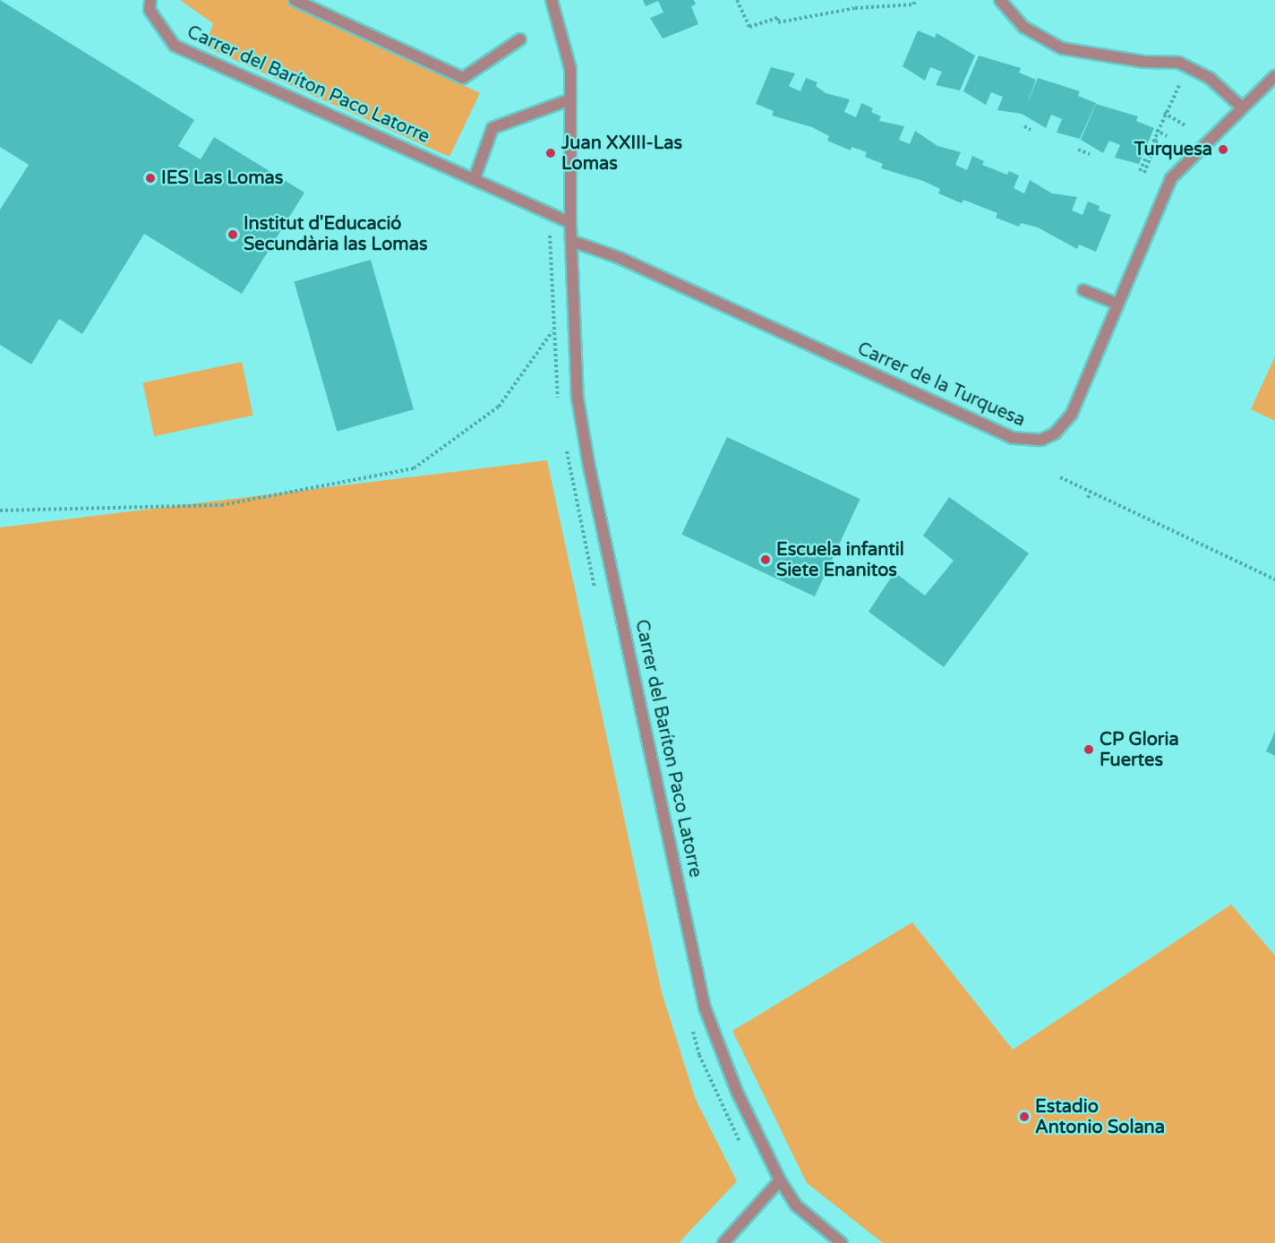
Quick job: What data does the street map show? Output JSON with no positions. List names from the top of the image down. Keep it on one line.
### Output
{"streets":{"street":["Carrer del Baríton Paco Latorre","Carrer de la Turquesa"]},"crossings":[["Carrer del Baríton Paco Latorre","Carrer de la Turquesa"]],"places":["Turquesa","Juan XXIII-Las Lomas","IES Las Lomas","Institut d'Educació Secundària las Lomas","Escuela infantil Siete Enanitos","CP Gloria Fuertes","Estadio Antonio Solana"]}
